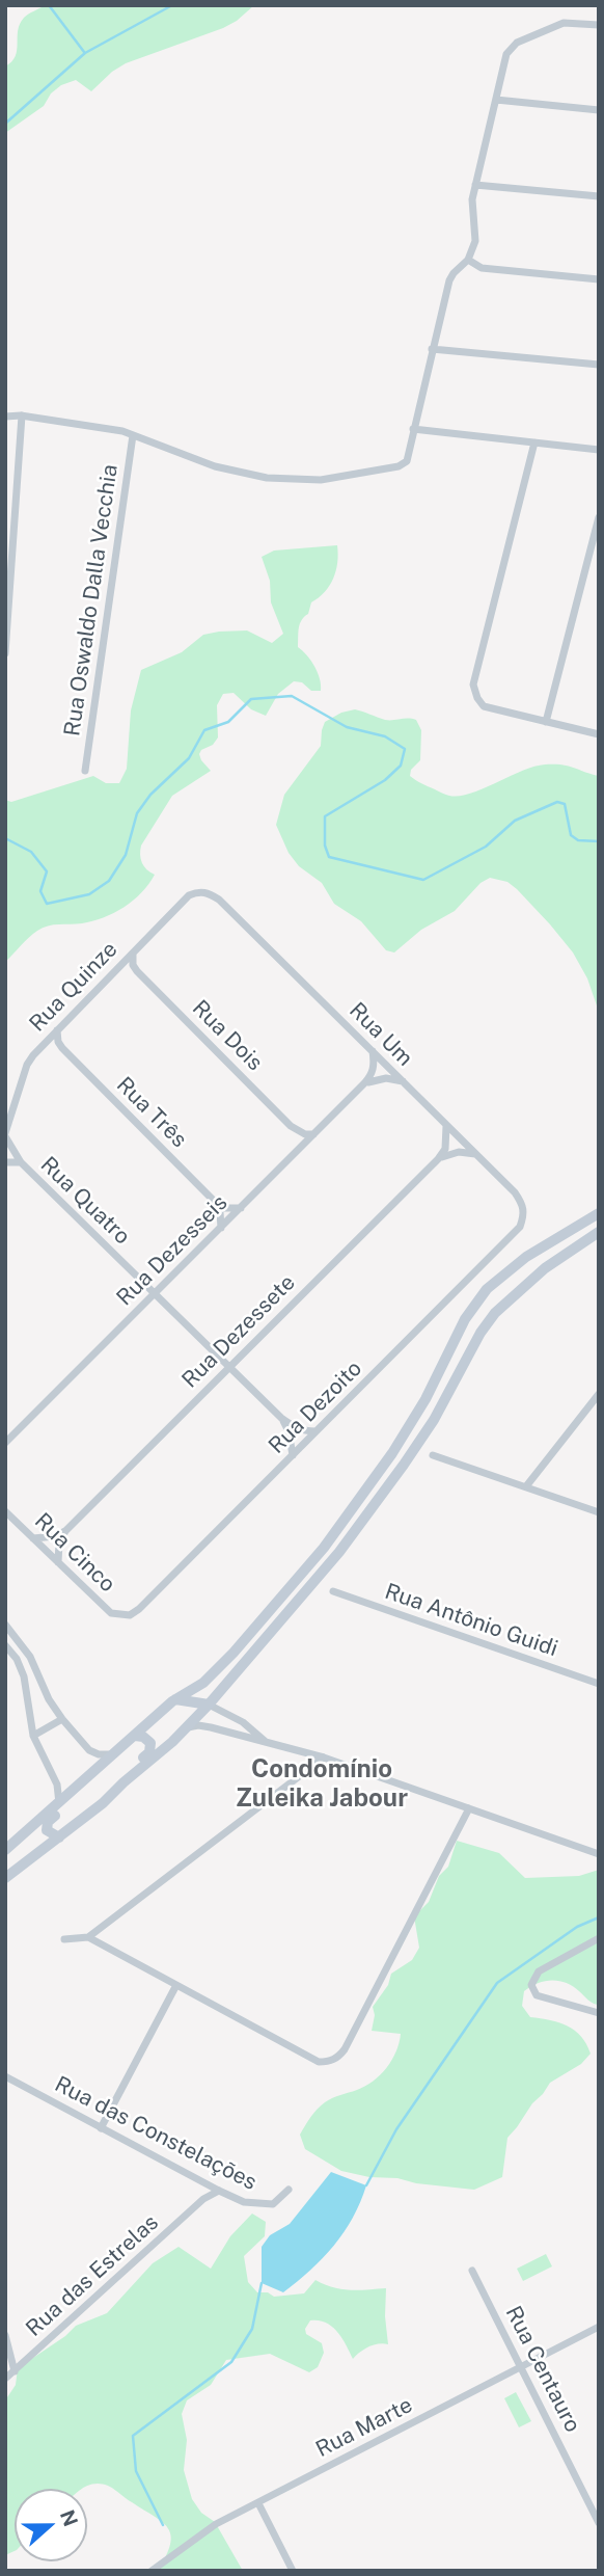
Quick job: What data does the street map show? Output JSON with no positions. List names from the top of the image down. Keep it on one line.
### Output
{"streets":{"street":["Rua Oswaldo Dalla Vecchia","Rua Quinze","Rua Um","Rua Dois","Rua Três","Rua Quatro","Rua Dezesseis","Rua Dezessete","Rua Dezoito","Rua Cinco","Rua Antônio Guidi","Rua das Constelações","Rua das Estrelas","Rua Centauro","Rua Marte"]},"crossings":[["Rua Quinze","Rua Um"],["Rua Quinze","Rua Três"],["Rua Quinze","Rua Quatro"],["Rua Um","Rua Dezesseis"],["Rua Um","Rua Dezoito"],["Rua Dois","Rua Dezesseis"],["Rua Quatro","Rua Dezesseis"],["Rua Quatro","Rua Dezessete"],["Rua Quatro","Rua Dezoito"],["Rua Dezoito","Rua Cinco"],["Rua das Constelações","Rua das Estrelas"],["Rua Centauro","Rua Marte"]],"districts":["Condomínio Zuleika Jabour"],"north":"right"}
